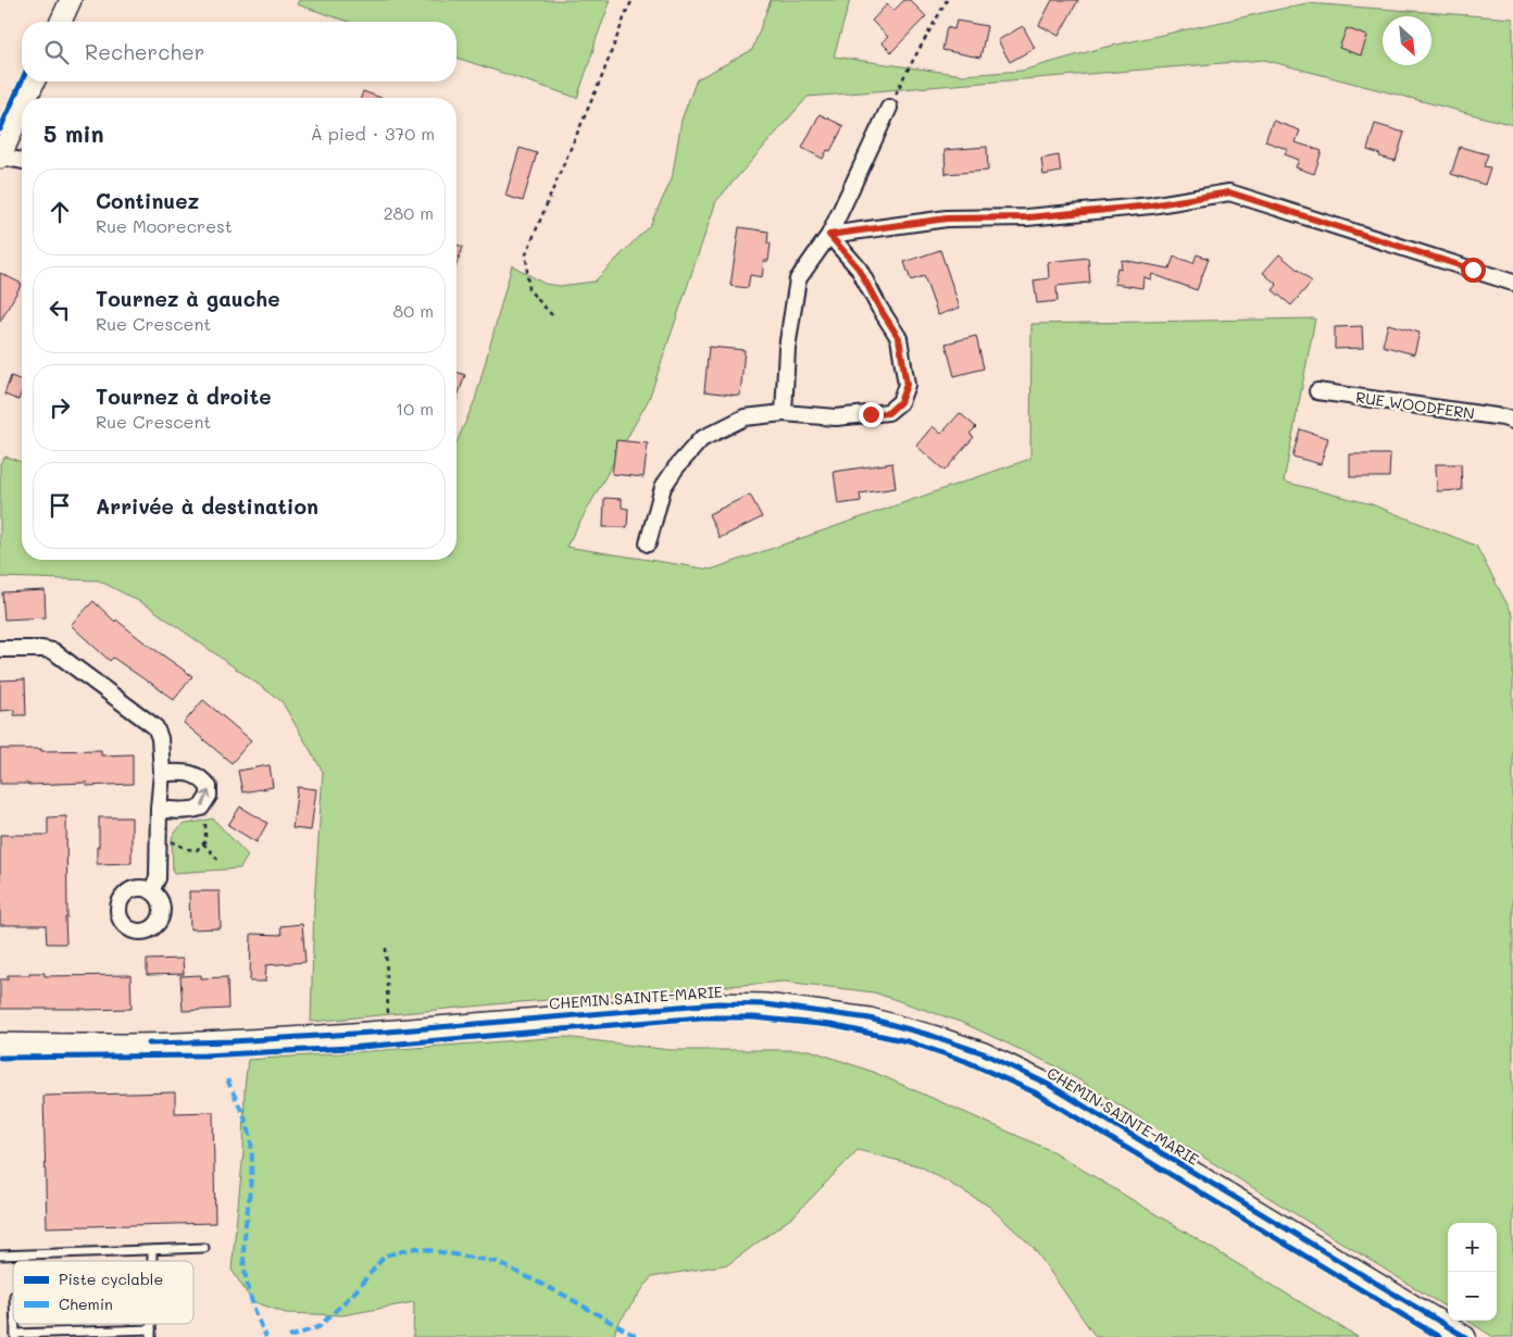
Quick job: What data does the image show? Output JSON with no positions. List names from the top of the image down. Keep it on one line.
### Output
{"streets":{"street":["RUE WOODFERN","CHEMIN SAINTE-MARIE"]},"legend":["Piste cyclable","Chemin"],"north":"bottom right","page":{"search":"Rechercher","heading":["5 min","À pied · 370 m"],"list":[["Continuez","Rue Moorecrest","280 m"],["Tournez à gauche","Rue Crescent","80 m"],["Tournez à droite","Rue Crescent","10 m"],"Arrivée à destination"],"map_buttons":["+","−"]}}
